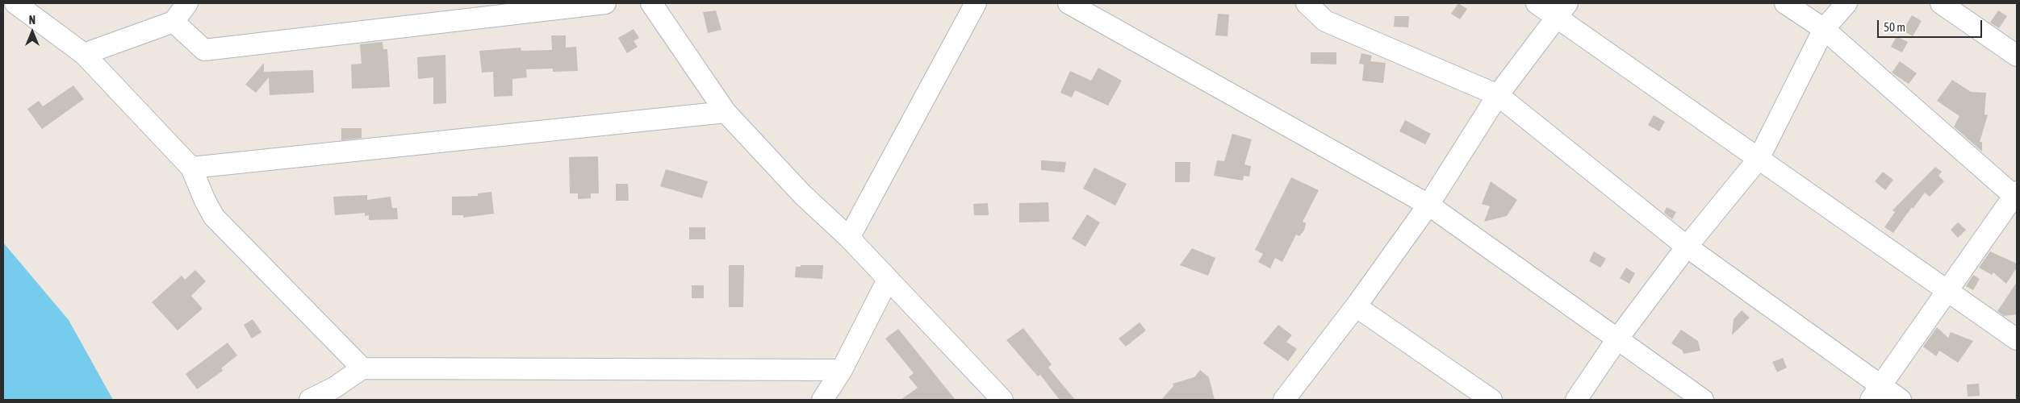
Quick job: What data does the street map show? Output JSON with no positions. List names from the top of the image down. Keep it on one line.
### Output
{"scale_bar":"50 m","north":"top"}
